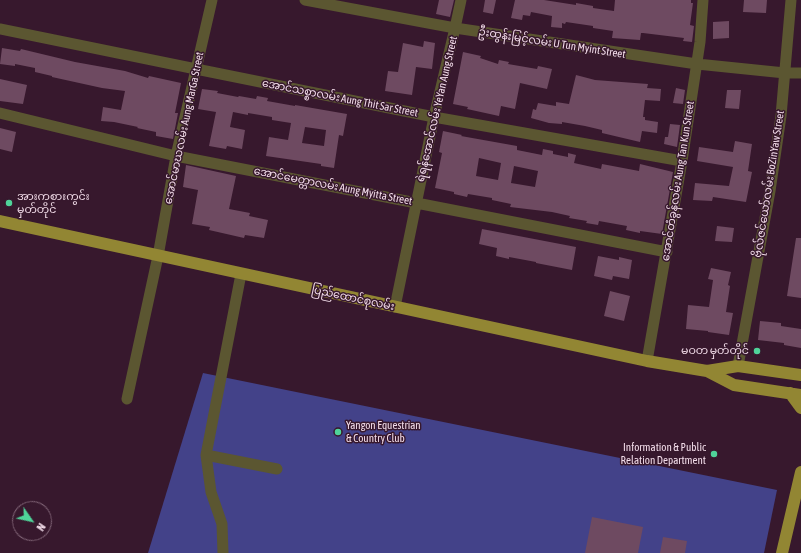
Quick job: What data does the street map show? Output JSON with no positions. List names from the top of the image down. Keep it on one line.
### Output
{"streets":{"main road":["ပြည်ထောင်စုလမ်း"],"street":["ဦးထွန်းမြင့်လမ်း U Tun Myint Street","အောင်သစ္စာလမ်း Aung Thit Sar Street","ရဲရန်အောင်လမ်း YeYan Aung Street","အောင်မာဃလမ်း Aung MarGa Street","အောင်တံခွန်လမ်း Aung Tan Kun Street","ဗိုလ်ဇင်ယော်လမ်း BoZinYaw Street","အောင်မေတ္တာလမ်း Aung Myitta Street"]},"crossings":[["ဦးထွန်းမြင့်လမ်း U Tun Myint Street","ရဲရန်အောင်လမ်း YeYan Aung Street"],["ဦးထွန်းမြင့်လမ်း U Tun Myint Street","အောင်တံခွန်လမ်း Aung Tan Kun Street"],["ဦးထွန်းမြင့်လမ်း U Tun Myint Street","ဗိုလ်ဇင်ယော်လမ်း BoZinYaw Street"],["အောင်သစ္စာလမ်း Aung Thit Sar Street","ရဲရန်အောင်လမ်း YeYan Aung Street"],["အောင်သစ္စာလမ်း Aung Thit Sar Street","အောင်မာဃလမ်း Aung MarGa Street"],["အောင်သစ္စာလမ်း Aung Thit Sar Street","အောင်တံခွန်လမ်း Aung Tan Kun Street"],["ရဲရန်အောင်လမ်း YeYan Aung Street","အောင်မေတ္တာလမ်း Aung Myitta Street"],["ရဲရန်အောင်လမ်း YeYan Aung Street","ပြည်ထောင်စုလမ်း"],["အောင်မာဃလမ်း Aung MarGa Street","အောင်မေတ္တာလမ်း Aung Myitta Street"],["အောင်မာဃလမ်း Aung MarGa Street","ပြည်ထောင်စုလမ်း"],["အောင်တံခွန်လမ်း Aung Tan Kun Street","အောင်မေတ္တာလမ်း Aung Myitta Street"],["အောင်တံခွန်လမ်း Aung Tan Kun Street","ပြည်ထောင်စုလမ်း"],["ဗိုလ်ဇင်ယော်လမ်း BoZinYaw Street","ပြည်ထောင်စုလမ်း"]],"places":["အားကစားကွင်း မှတ်တိုင်","မဝတ မှတ်တိုင်","Yangon Equestrian & Country Club","Information & Public Relation Department"],"north":"bottom right"}
